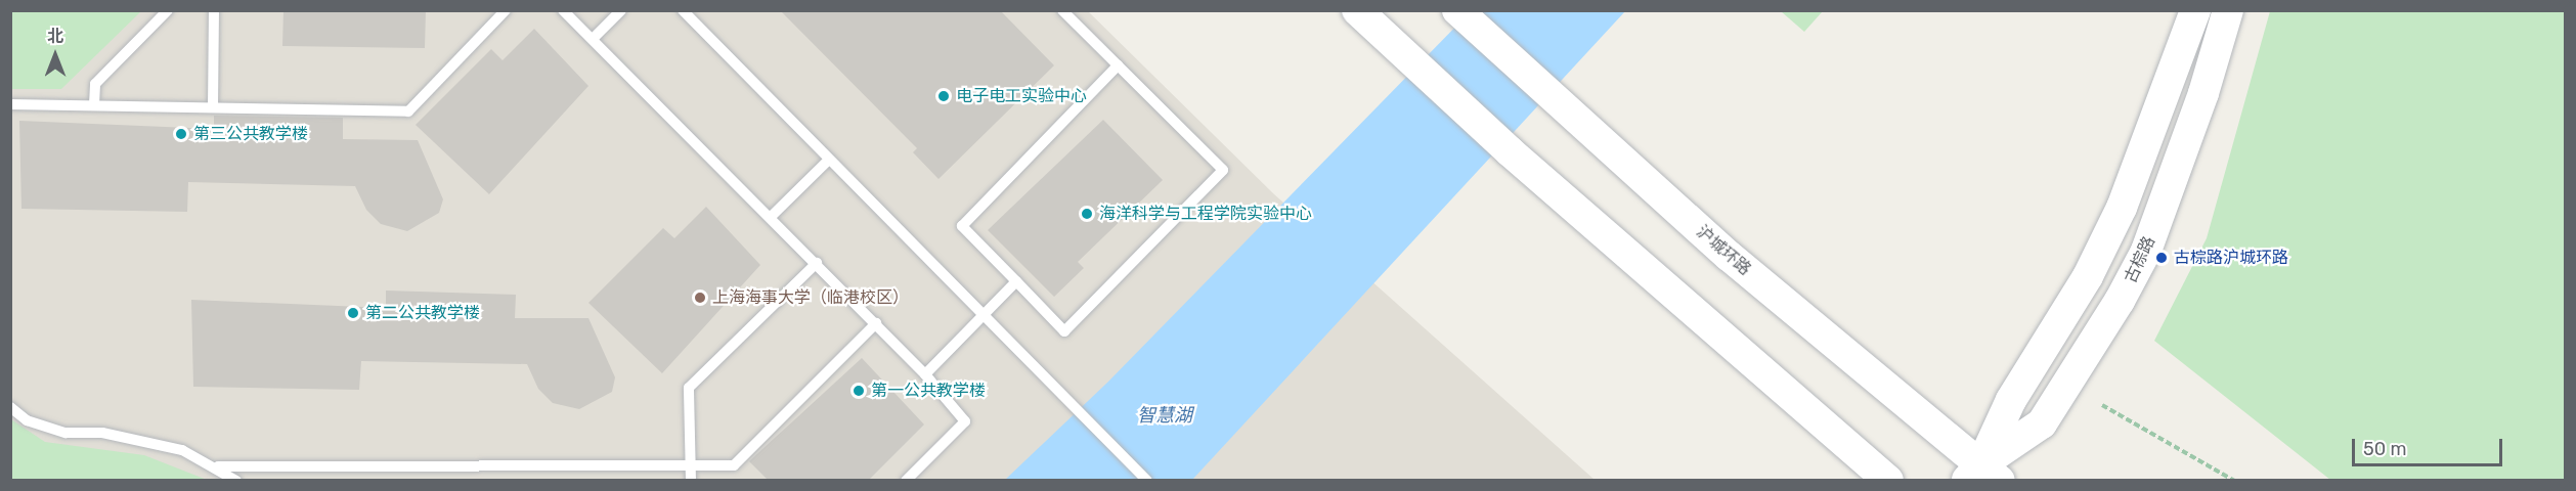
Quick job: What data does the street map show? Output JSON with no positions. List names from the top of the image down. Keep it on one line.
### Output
{"streets":{"main road":["沪城环路","古棕路"]},"crossings":[["沪城环路","古棕路"]],"water":["智慧湖"],"places":["电子电工实验中心","第三公共教学楼","海洋科学与工程学院实验中心","古棕路沪城环路","上海海事大学（临港校区）","第二公共教学楼","第一公共教学楼"],"scale_bar":"50 m","north":"top"}
